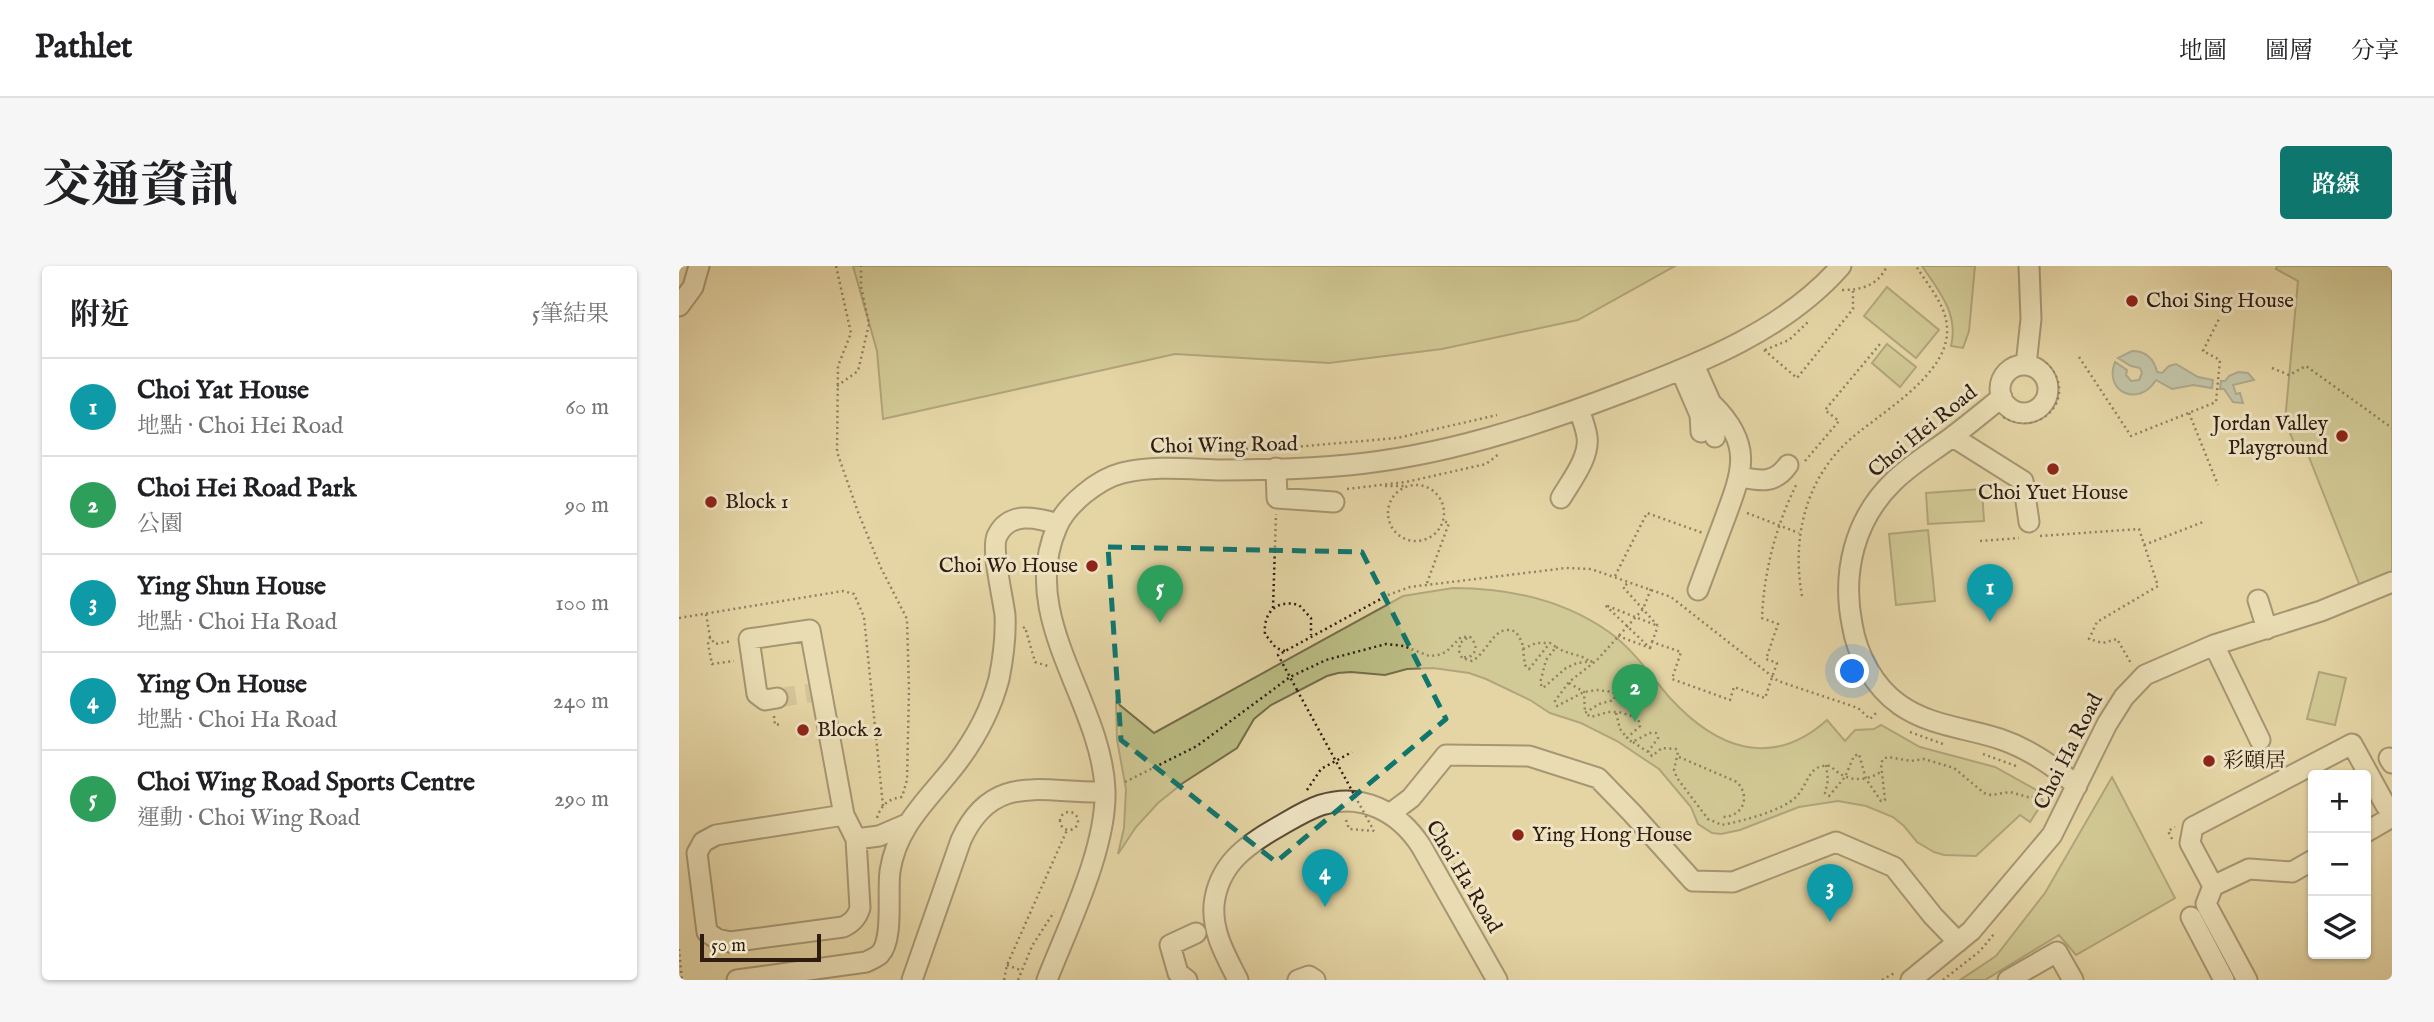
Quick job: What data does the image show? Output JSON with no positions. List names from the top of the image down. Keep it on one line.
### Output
{"streets":{"street":["Choi Hei Road","Choi Wing Road","Choi Ha Road"]},"crossings":[["Choi Hei Road","Choi Ha Road"]],"places":["Choi Sing House","Jordan Valley Playground","Choi Yuet House","Block 1","Choi Wo House","Block 2","彩頤居","Ying Hong House"],"scale_bar":"50 m","page":{"header":"Pathlet","nav":["地圖","圖層","分享"],"title":"交通資訊","buttons":"路線","heading":["附近","5筆結果"],"list":[{"mark":"1","name":"Choi Yat House","note":"地點 · Choi Hei Road","value":"60 m"},{"mark":"2","name":"Choi Hei Road Park","note":"公園","value":"90 m"},{"mark":"3","name":"Ying Shun House","note":"地點 · Choi Ha Road","value":"100 m"},{"mark":"4","name":"Ying On House","note":"地點 · Choi Ha Road","value":"240 m"},{"mark":"5","name":"Choi Wing Road Sports Centre","note":"運動 · Choi Wing Road","value":"290 m"}],"pins":["1","5","2","4","3"],"map_buttons":["+","−"],"scale":"50 m"}}
